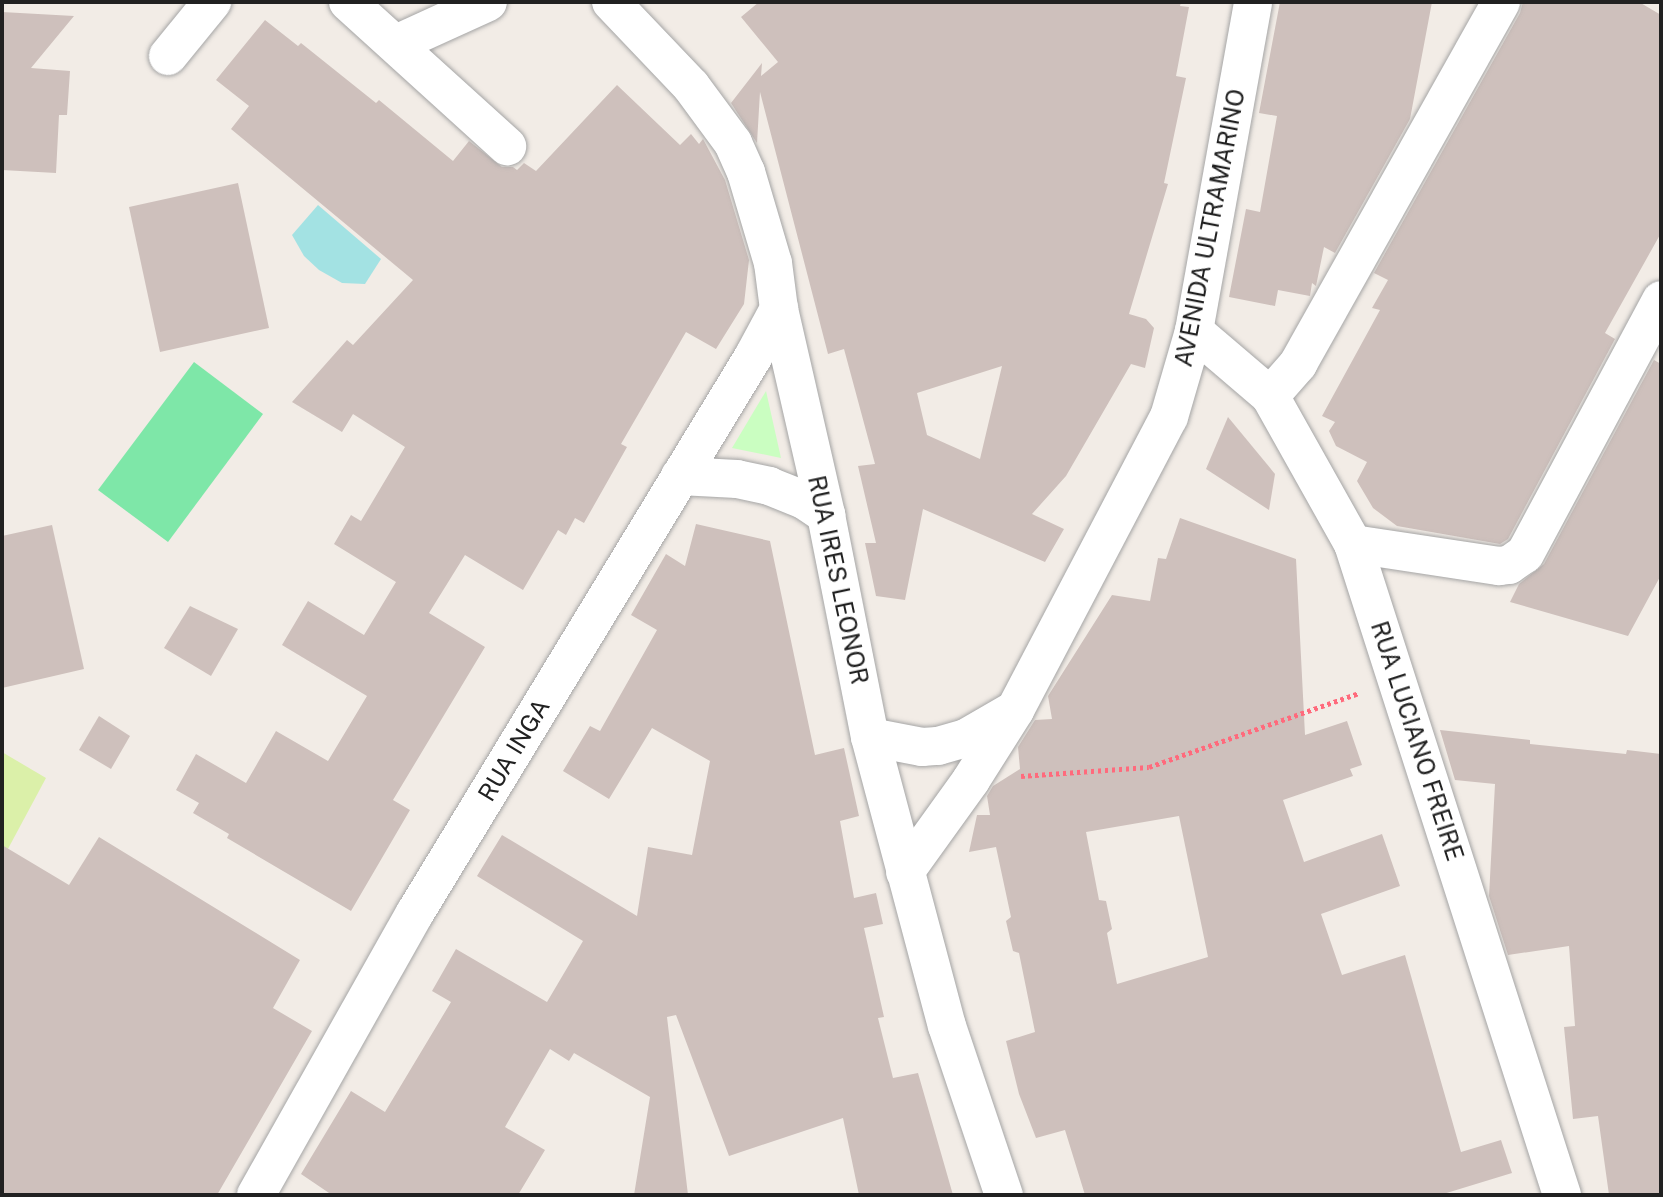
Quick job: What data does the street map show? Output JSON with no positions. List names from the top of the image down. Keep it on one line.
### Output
{"streets":{"street":["AVENIDA ULTRAMARINO","RUA IRES LEONOR","RUA LUCIANO FREIRE","RUA INGA"]},"crossings":[["AVENIDA ULTRAMARINO","RUA IRES LEONOR"],["AVENIDA ULTRAMARINO","RUA LUCIANO FREIRE"],["RUA IRES LEONOR","RUA INGA"]]}
